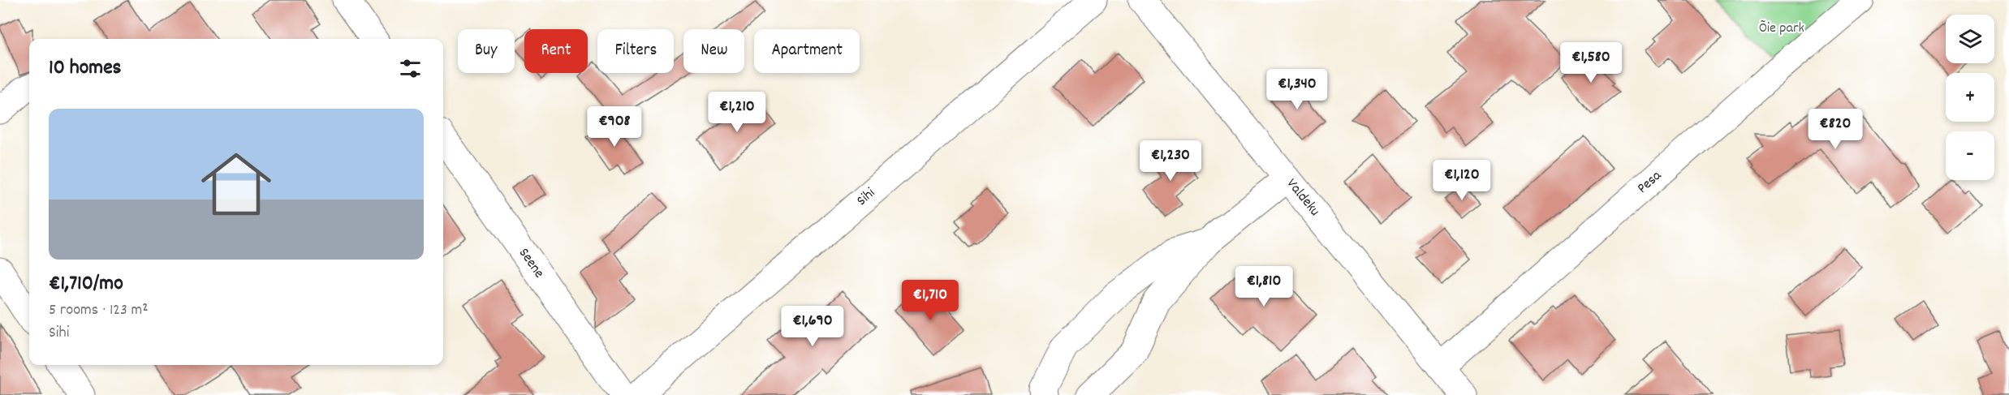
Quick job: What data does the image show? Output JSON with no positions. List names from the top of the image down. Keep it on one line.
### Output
{"streets":{"street":["Pesa","Sihi","Valdeku","Seene"]},"crossings":[["Pesa","Valdeku"]],"parks":["Õie park"],"page":{"map_buttons":["+","−"],"chip":["Buy","Rent","Filters","New","Apartment"],"heading":"10 homes","price":["€1,580","€1,340","€1,210","€908","€820","€1,230","€1,120","€1,810","€1,710","€1,690"],"list":[{"name":"€1,710/mo","note":"5 rooms · 123 m² · Sihi"}]}}
